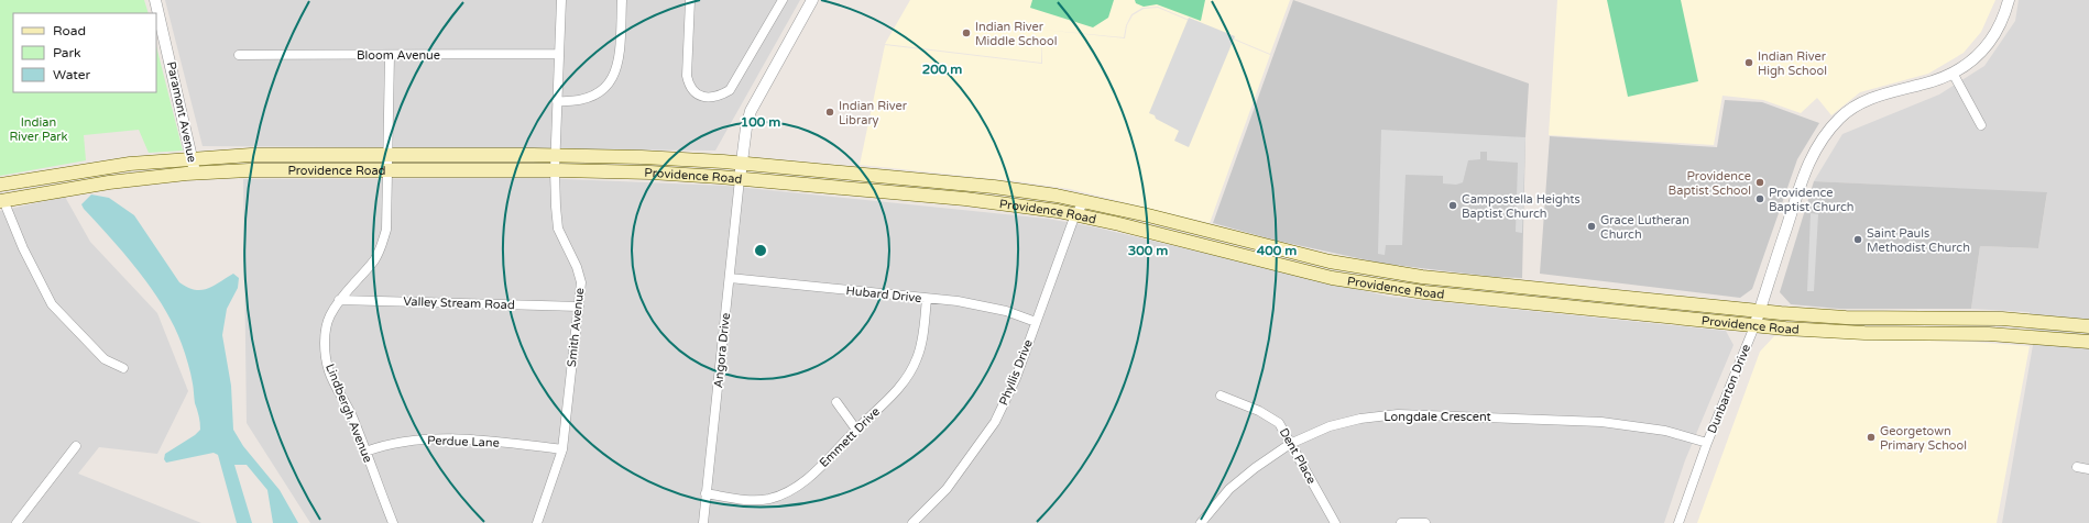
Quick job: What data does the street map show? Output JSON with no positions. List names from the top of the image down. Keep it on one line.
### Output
{"streets":{"main road":["Providence Road"],"street":["Bloom Avenue","Paramont Avenue","Hubard Drive","Valley Stream Road","Smith Avenue","Angora Drive","Phyllis Drive","Dunbarton Drive","Lindbergh Avenue","Longdale Crescent","Emmett Drive","Perdue Lane","Dent Place"]},"crossings":[["Bloom Avenue","Smith Avenue"],["Bloom Avenue","Lindbergh Avenue"],["Paramont Avenue","Providence Road"],["Providence Road","Smith Avenue"],["Providence Road","Angora Drive"],["Providence Road","Phyllis Drive"],["Providence Road","Dunbarton Drive"],["Providence Road","Lindbergh Avenue"],["Hubard Drive","Angora Drive"],["Hubard Drive","Phyllis Drive"],["Hubard Drive","Emmett Drive"],["Valley Stream Road","Smith Avenue"],["Valley Stream Road","Lindbergh Avenue"],["Smith Avenue","Perdue Lane"],["Angora Drive","Emmett Drive"],["Dunbarton Drive","Longdale Crescent"],["Lindbergh Avenue","Perdue Lane"],["Longdale Crescent","Dent Place"]],"parks":["Indian River Park"],"places":["Indian River Middle School","Indian River High School","Indian River Library","Providence Baptist School","Providence Baptist Church","Campostella Heights Baptist Church","Grace Lutheran Church","Saint Pauls Methodist Church","Georgetown Primary School"],"legend":["Road","Park","Water"],"rings":["200 m","100 m","300 m","400 m"]}
